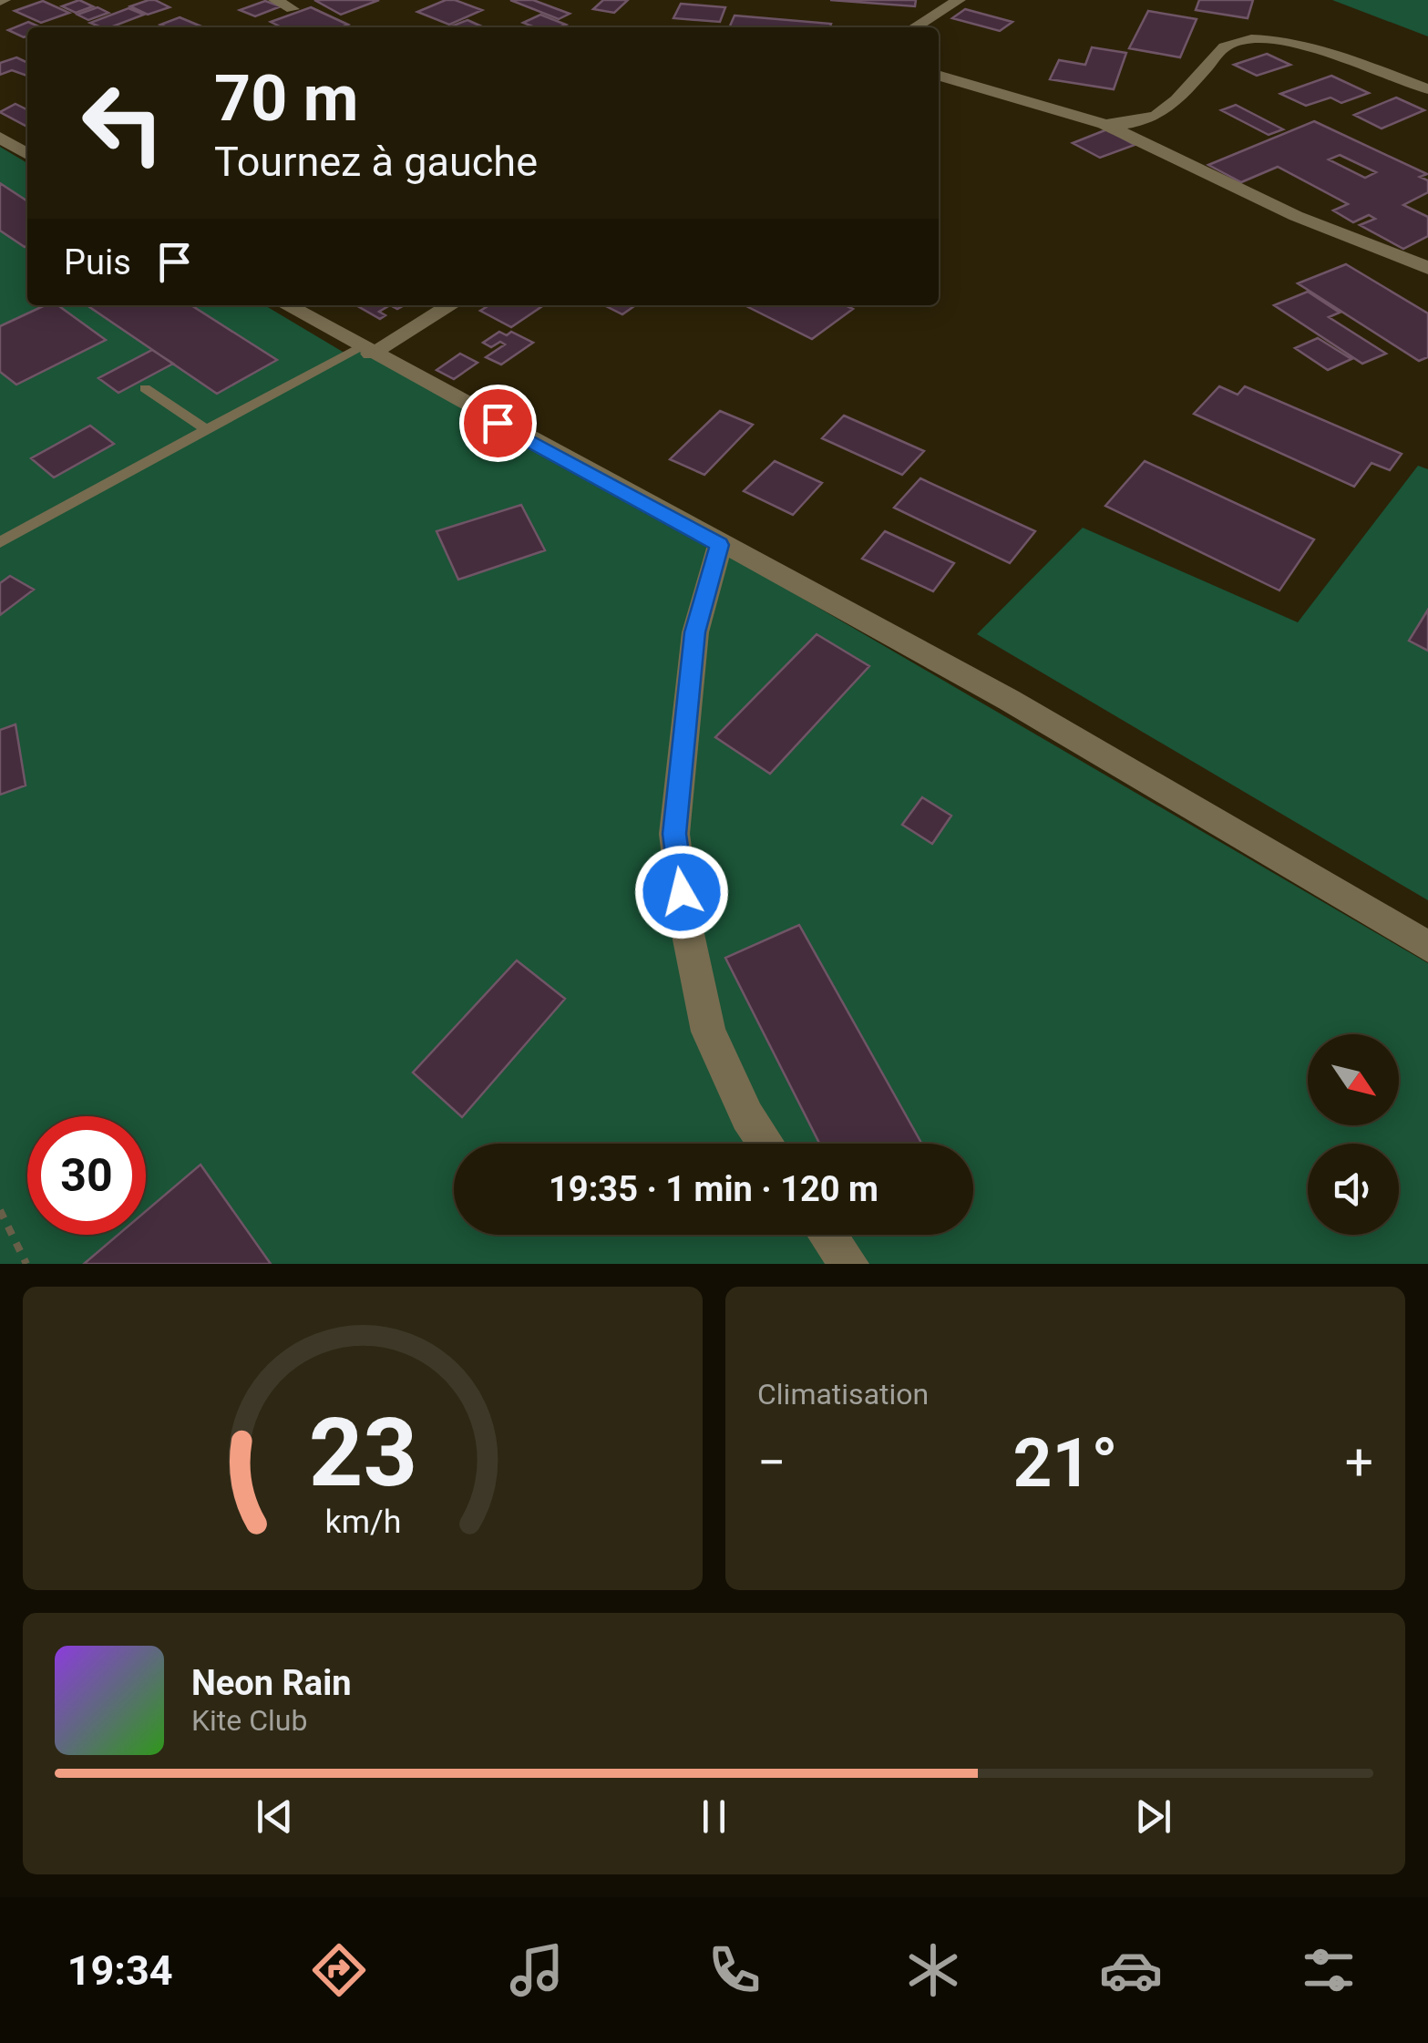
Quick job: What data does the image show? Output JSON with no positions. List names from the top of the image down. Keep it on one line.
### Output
{"north":"bottom right","page":{"turn":["70 m","Tournez à gauche"],"then":"Puis","limit":"30","trip":"19:35 · 1 min · 120 m","tile":"Climatisation","heat":["−","21°","+"],"song":["Neon Rain","Kite Club"],"tabs":"19:34","gauge":["23","km/h"]}}
